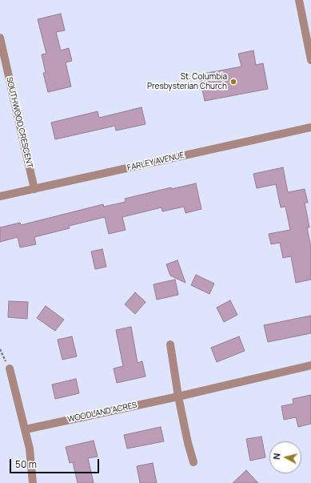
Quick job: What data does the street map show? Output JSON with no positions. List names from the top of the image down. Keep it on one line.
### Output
{"streets":{"street":["SOUTHWOOD CRESCENT","FARLEY AVENUE","WOODLAND ACRES"]},"crossings":[["SOUTHWOOD CRESCENT","FARLEY AVENUE"]],"places":["St. Columbia Presbysterian Church"],"scale_bar":"50 m","north":"left"}
